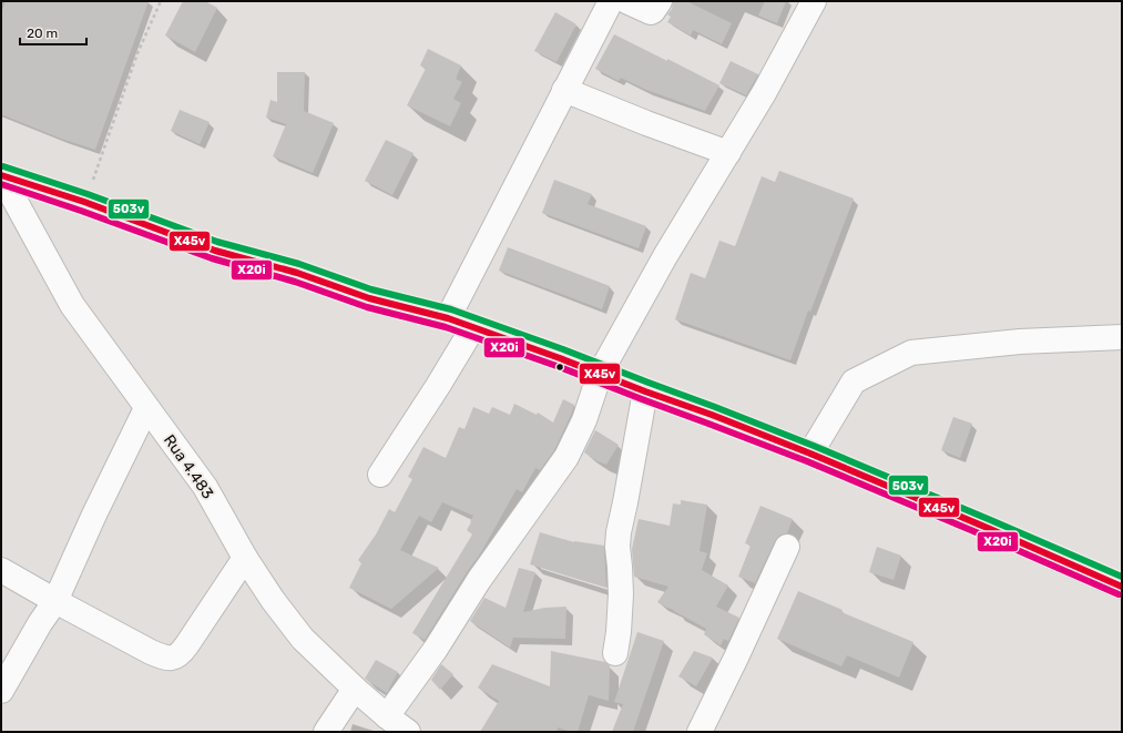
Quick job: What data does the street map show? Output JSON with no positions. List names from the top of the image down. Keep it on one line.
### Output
{"streets":{"street":["Rua 4.483"]},"lines":["transit line 503v","transit line X45v","transit line X20i"],"scale_bar":"20 m"}
